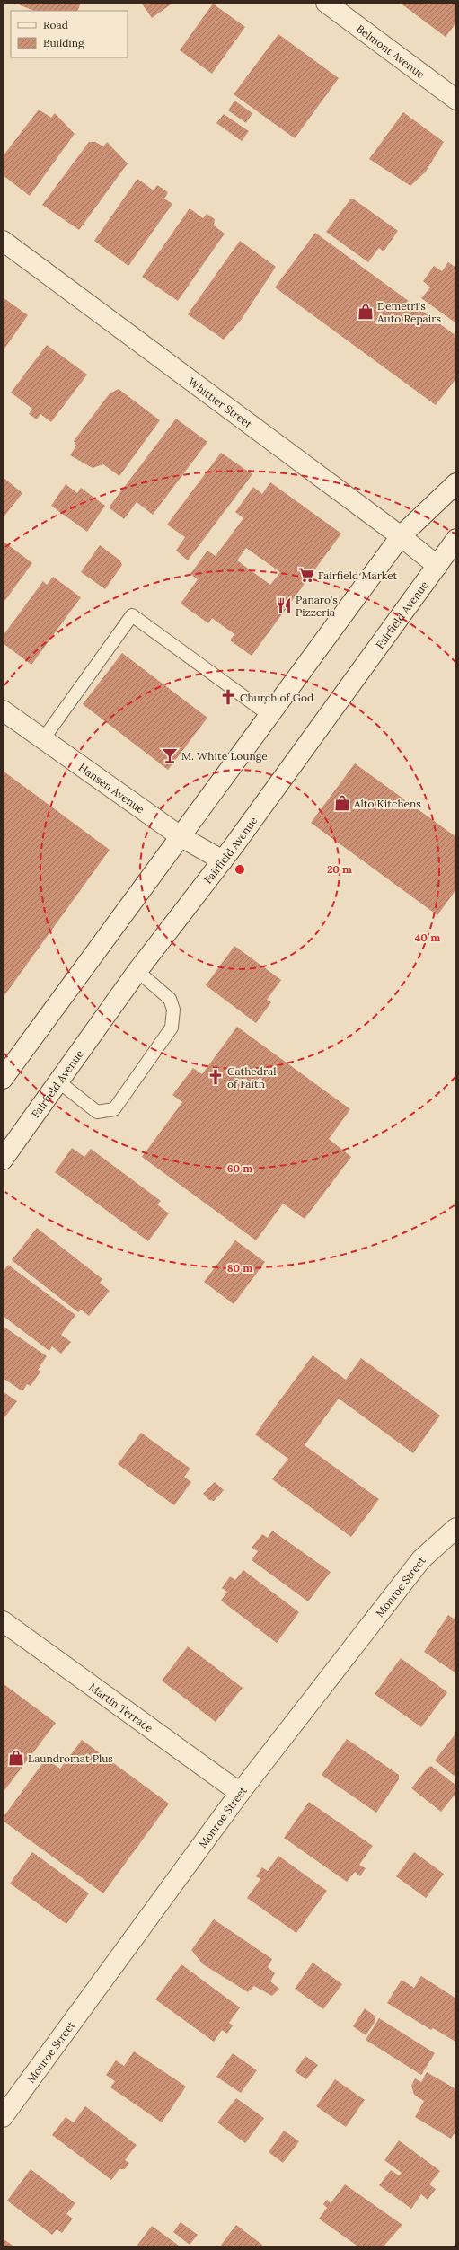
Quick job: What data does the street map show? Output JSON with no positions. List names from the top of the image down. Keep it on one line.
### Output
{"streets":{"street":["Belmont Avenue","Whittier Street","Fairfield Avenue","Hansen Avenue","Monroe Street","Martin Terrace"]},"crossings":[["Whittier Street","Fairfield Avenue"],["Fairfield Avenue","Hansen Avenue"],["Monroe Street","Martin Terrace"]],"places":{"shop":["Demetri's Auto Repairs","Alto Kitchens","Laundromat Plus"],"supermarket":["Fairfield Market"],"restaurant":["Panaro's Pizzeria"],"church":["Church of God","Cathedral of Faith"],"bar":["M. White Lounge"]},"legend":["Road","Building"],"rings":["20 m","40 m","60 m","80 m"]}
